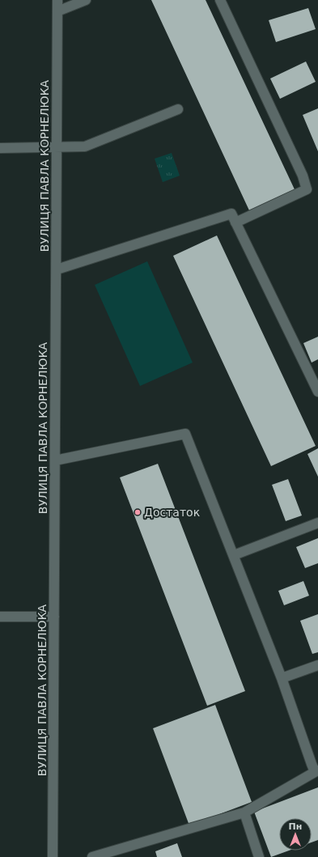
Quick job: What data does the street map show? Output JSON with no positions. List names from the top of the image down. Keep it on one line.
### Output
{"streets":{"street":["ВУЛИЦЯ ПАВЛА КОРНЕЛЮКА"]},"places":["Достаток"],"north":"top"}
